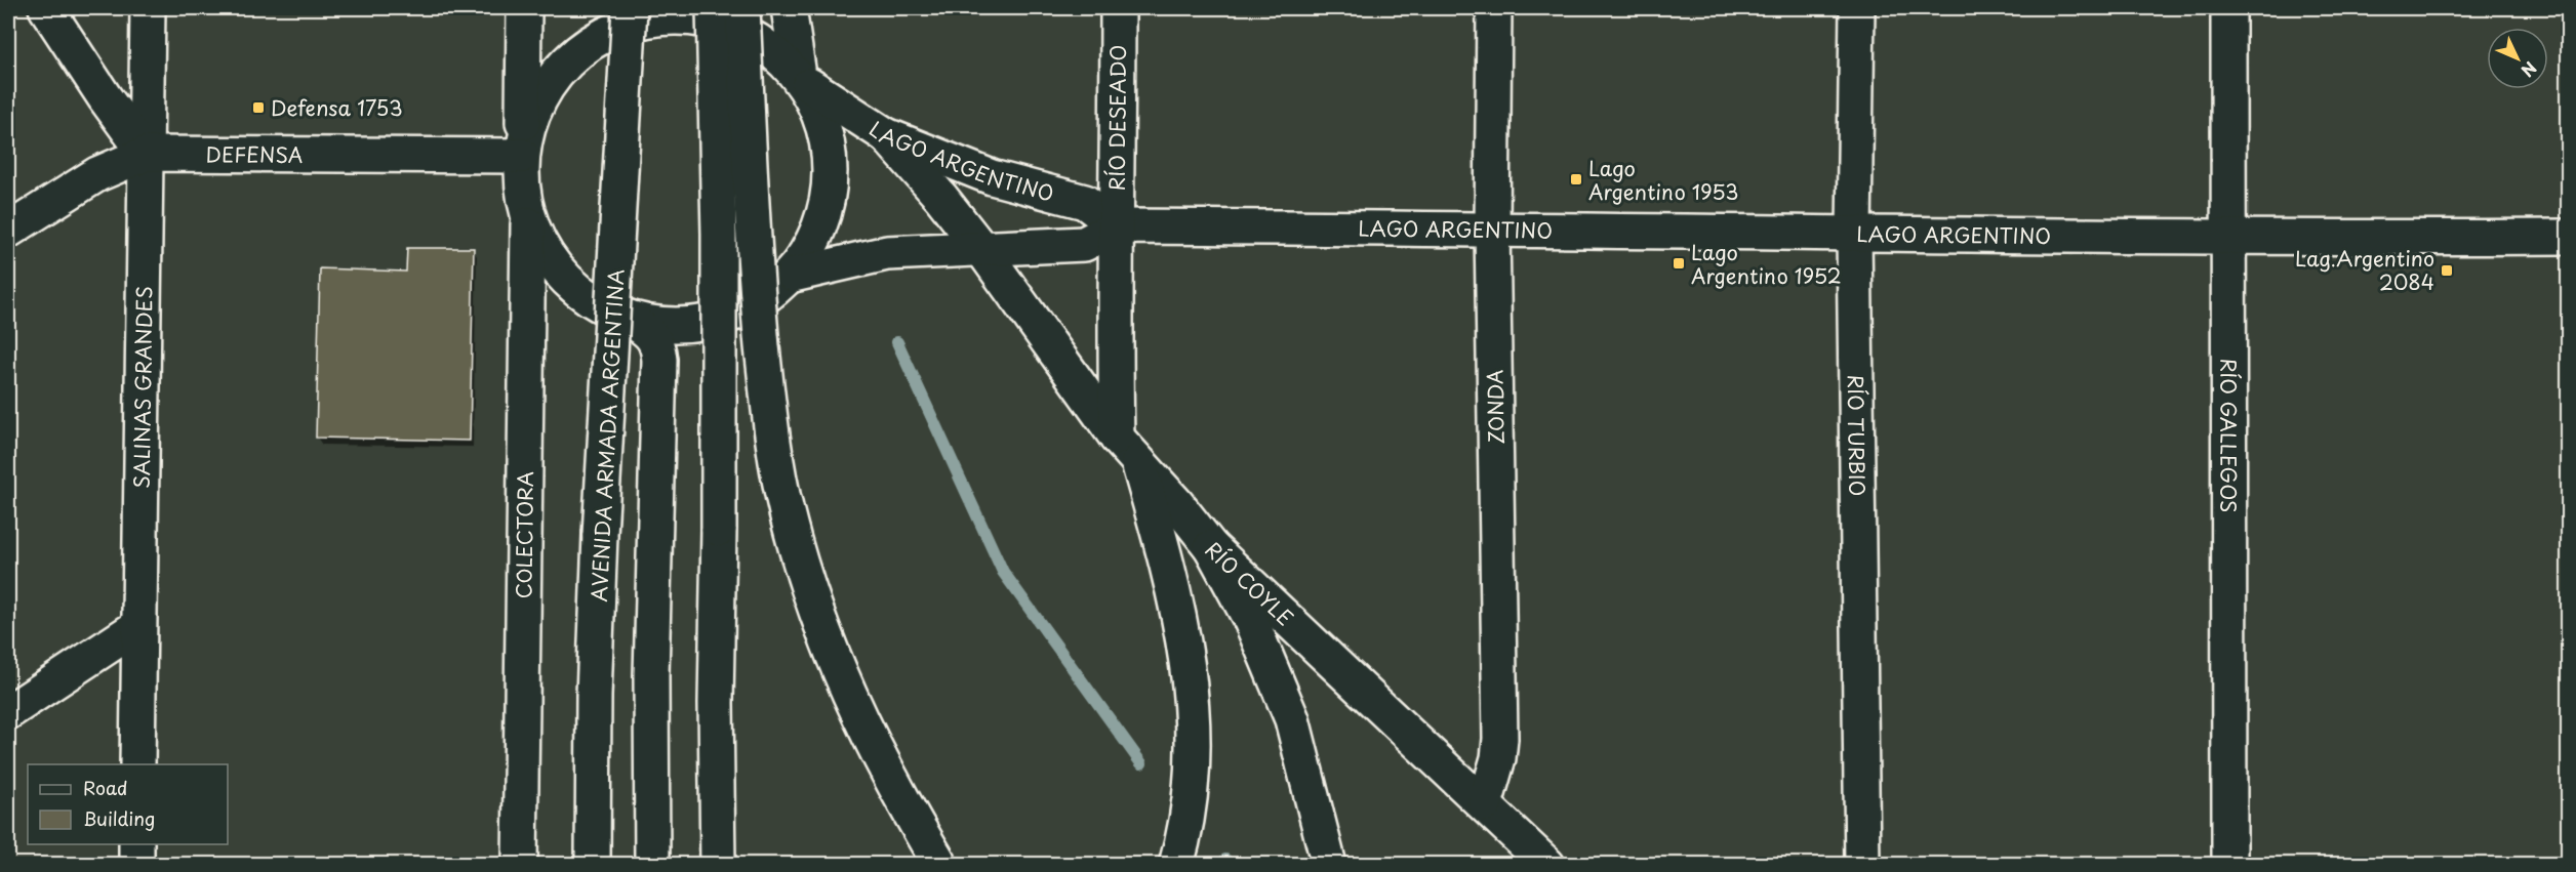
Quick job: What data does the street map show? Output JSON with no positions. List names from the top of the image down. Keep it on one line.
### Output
{"streets":{"main road":["RÍO DESEADO","DEFENSA","LAGO ARGENTINO","SALINAS GRANDES","ZONDA","AVENIDA ARMADA ARGENTINA","RÍO TURBIO","RÍO GALLEGOS","COLECTORA","RÍO COYLE"]},"crossings":[["RÍO DESEADO","LAGO ARGENTINO"],["DEFENSA","LAGO ARGENTINO"],["DEFENSA","SALINAS GRANDES"],["LAGO ARGENTINO","ZONDA"],["LAGO ARGENTINO","RÍO TURBIO"],["LAGO ARGENTINO","RÍO GALLEGOS"],["LAGO ARGENTINO","COLECTORA"],["LAGO ARGENTINO","RÍO COYLE"],["ZONDA","RÍO COYLE"]],"places":{"transit":["Defensa 1753","Lago Argentino 1953","Lago Argentino 1952","Lag.Argentino 2084"]},"legend":["Road","Building"],"north":"bottom right"}
